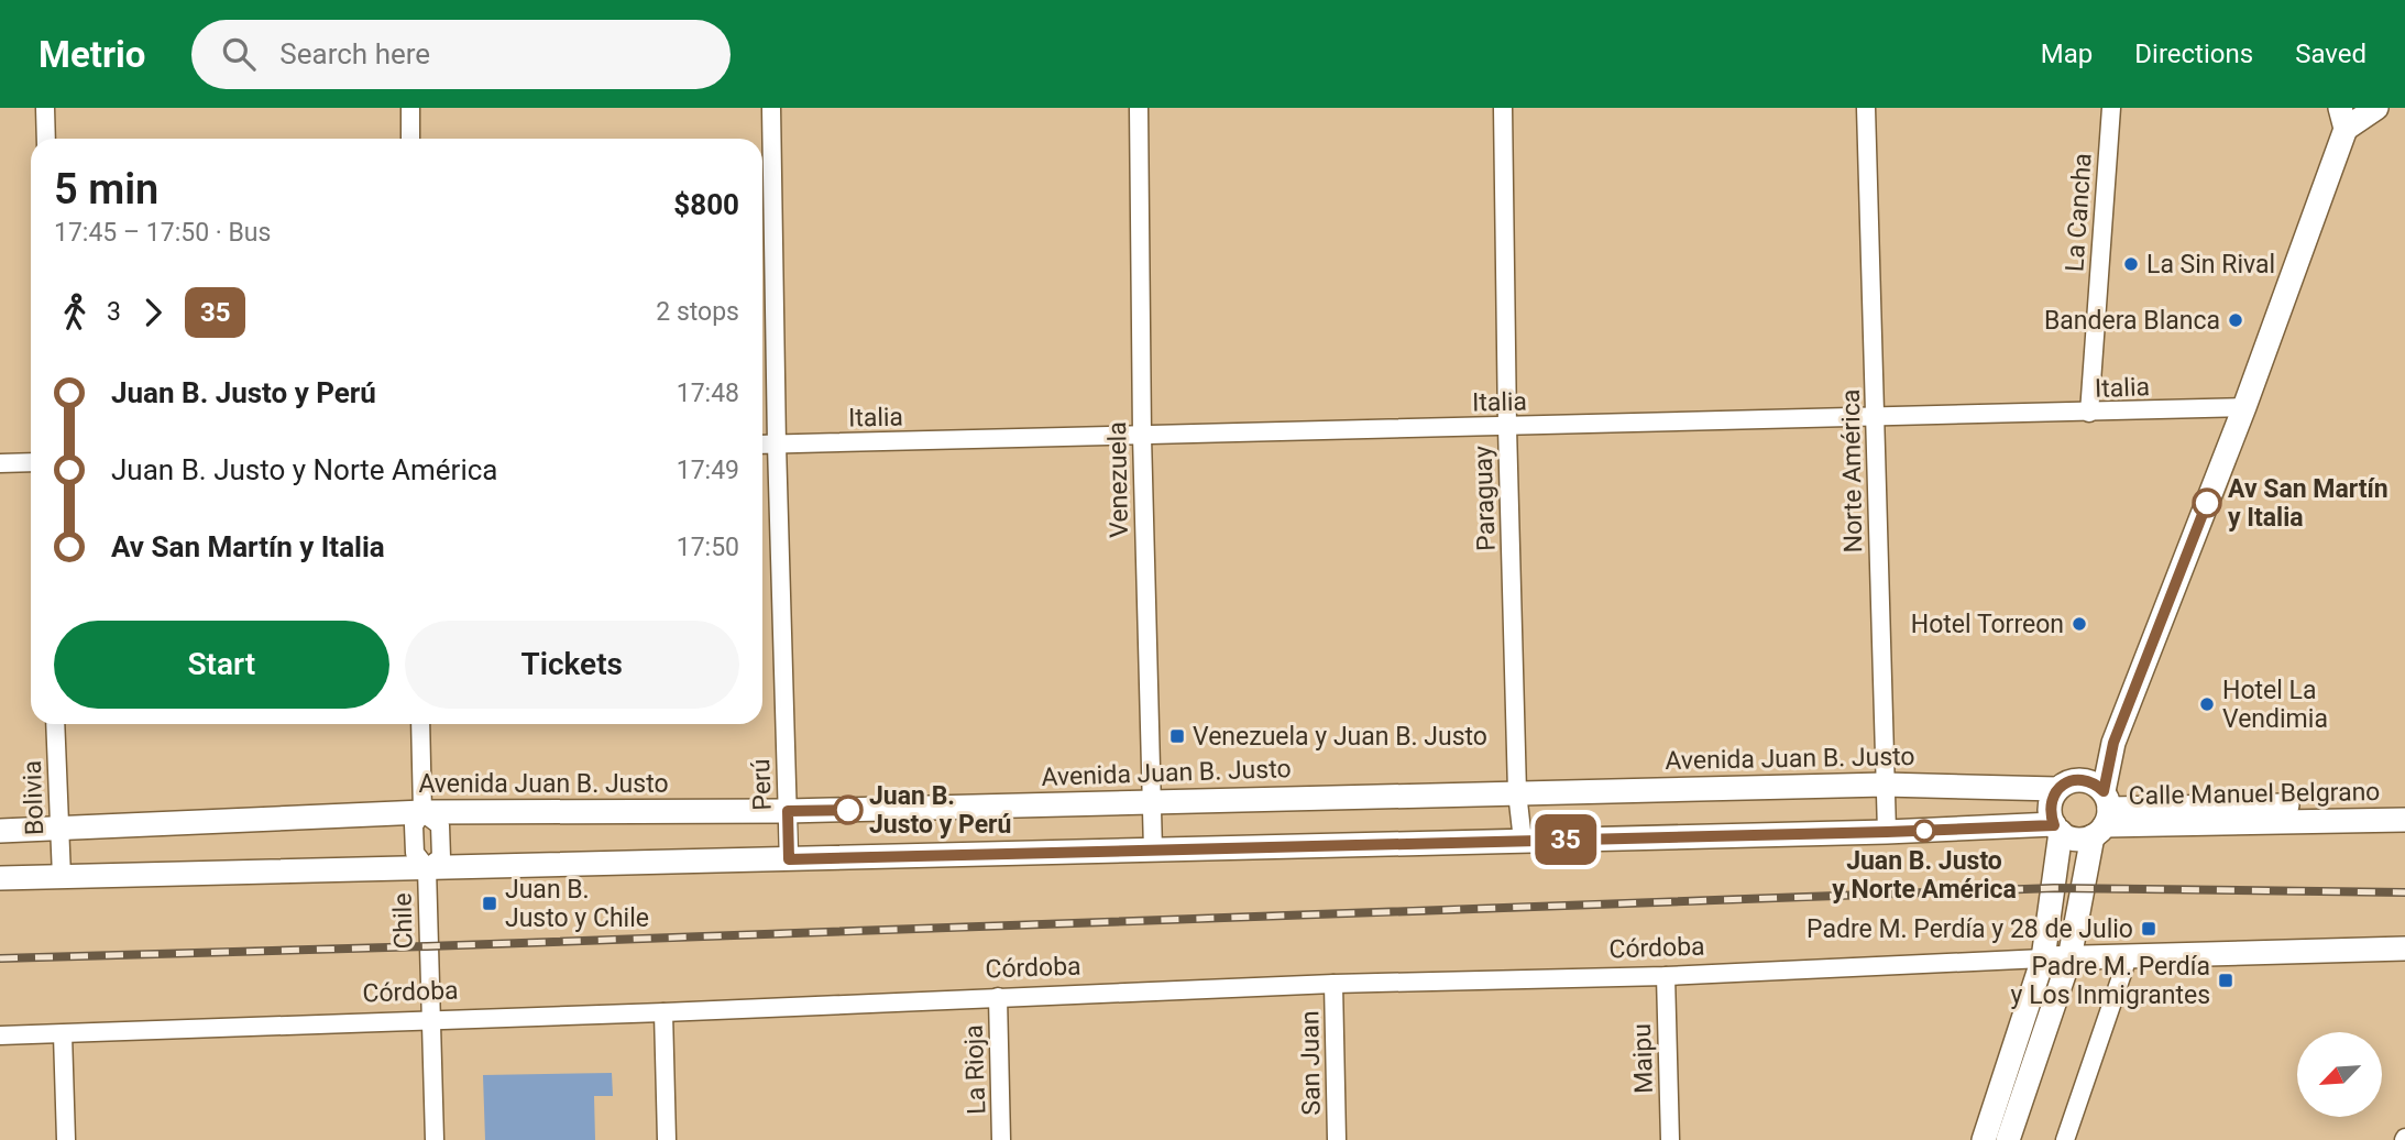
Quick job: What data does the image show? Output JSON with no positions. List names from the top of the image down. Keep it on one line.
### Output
{"streets":{"main road":["Avenida Juan B. Justo","Calle Manuel Belgrano","Córdoba"],"street":["La Cancha","Italia","Norte América","Venezuela","Paraguay","Perú","Bolivia","Chile","Maipu","San Juan","La Rioja"]},"crossings":[["La Cancha","Italia"],["Italia","Norte América"],["Italia","Venezuela"],["Italia","Paraguay"],["Italia","Perú"],["Norte América","Avenida Juan B. Justo"],["Venezuela","Avenida Juan B. Justo"],["Paraguay","Avenida Juan B. Justo"],["Avenida Juan B. Justo","Perú"],["Avenida Juan B. Justo","Calle Manuel Belgrano"],["Avenida Juan B. Justo","Bolivia"],["Avenida Juan B. Justo","Chile"],["Chile","Córdoba"],["Córdoba","Maipu"],["Córdoba","San Juan"],["Córdoba","La Rioja"]],"places":{"other":["La Sin Rival","Bandera Blanca","Av San Martín y Italia","Hotel Torreon","Hotel La Vendimia","Juan B. Justo y Perú","Juan B. Justo y Norte América"],"transit":["Venezuela y Juan B. Justo","Juan B. Justo y Chile","Padre M. Perdía y 28 de Julio","Padre M. Perdía y Los Inmigrantes"]},"lines":["bus line 35"],"north":"bottom left","page":{"header":"Metrio","search":"Search here","nav":["Map","Directions","Saved"],"on_map":"35","heading":["5 min","17:45 – 17:50 · Bus","$800"],"legs":["3","35","2 stops"],"list":[{"name":"Juan B. Justo y Perú","value":"17:48"},{"name":"Juan B. Justo y Norte América","value":"17:49"},{"name":"Av San Martín y Italia","value":"17:50"}],"buttons":["Start","Tickets"]}}
